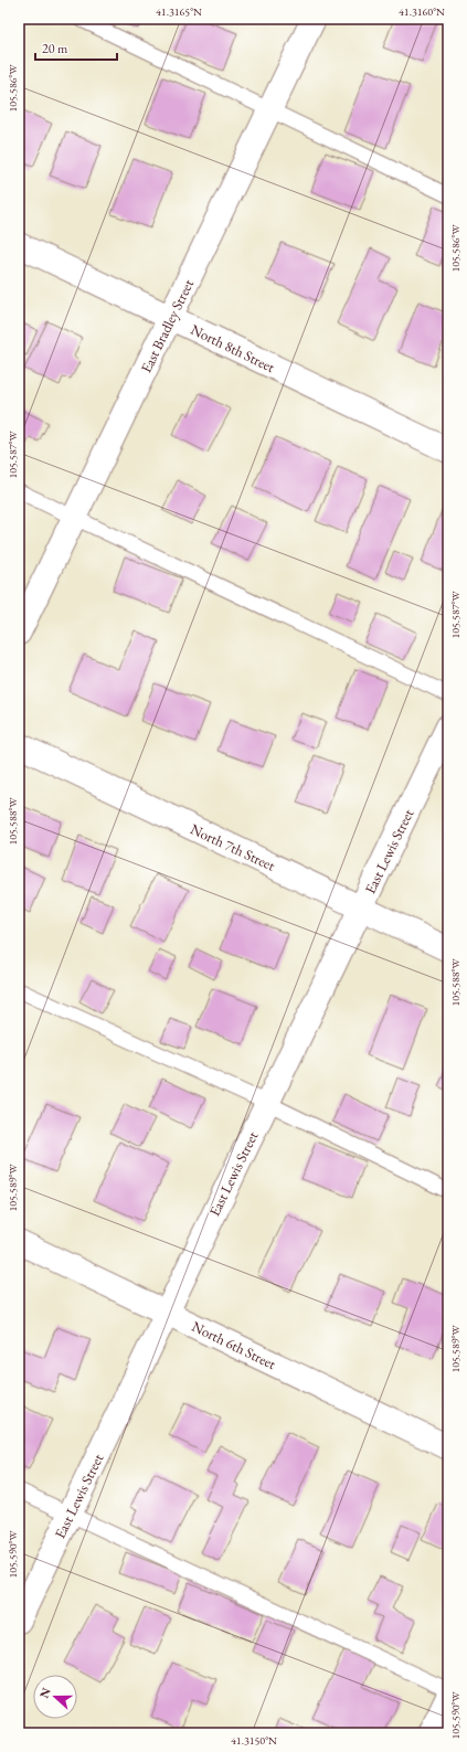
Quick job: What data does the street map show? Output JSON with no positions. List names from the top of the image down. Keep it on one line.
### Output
{"streets":{"street":["East Bradley Street","North 8th Street","North 7th Street","East Lewis Street","North 6th Street"]},"crossings":[["East Bradley Street","North 8th Street"],["North 7th Street","East Lewis Street"],["East Lewis Street","North 6th Street"]],"scale_bar":"20 m","north":"left","coordinates":["41.3165°N","41.3160°N","105.586°W","105.587°W","105.588°W","105.589°W","105.590°W","41.3150°N"]}
